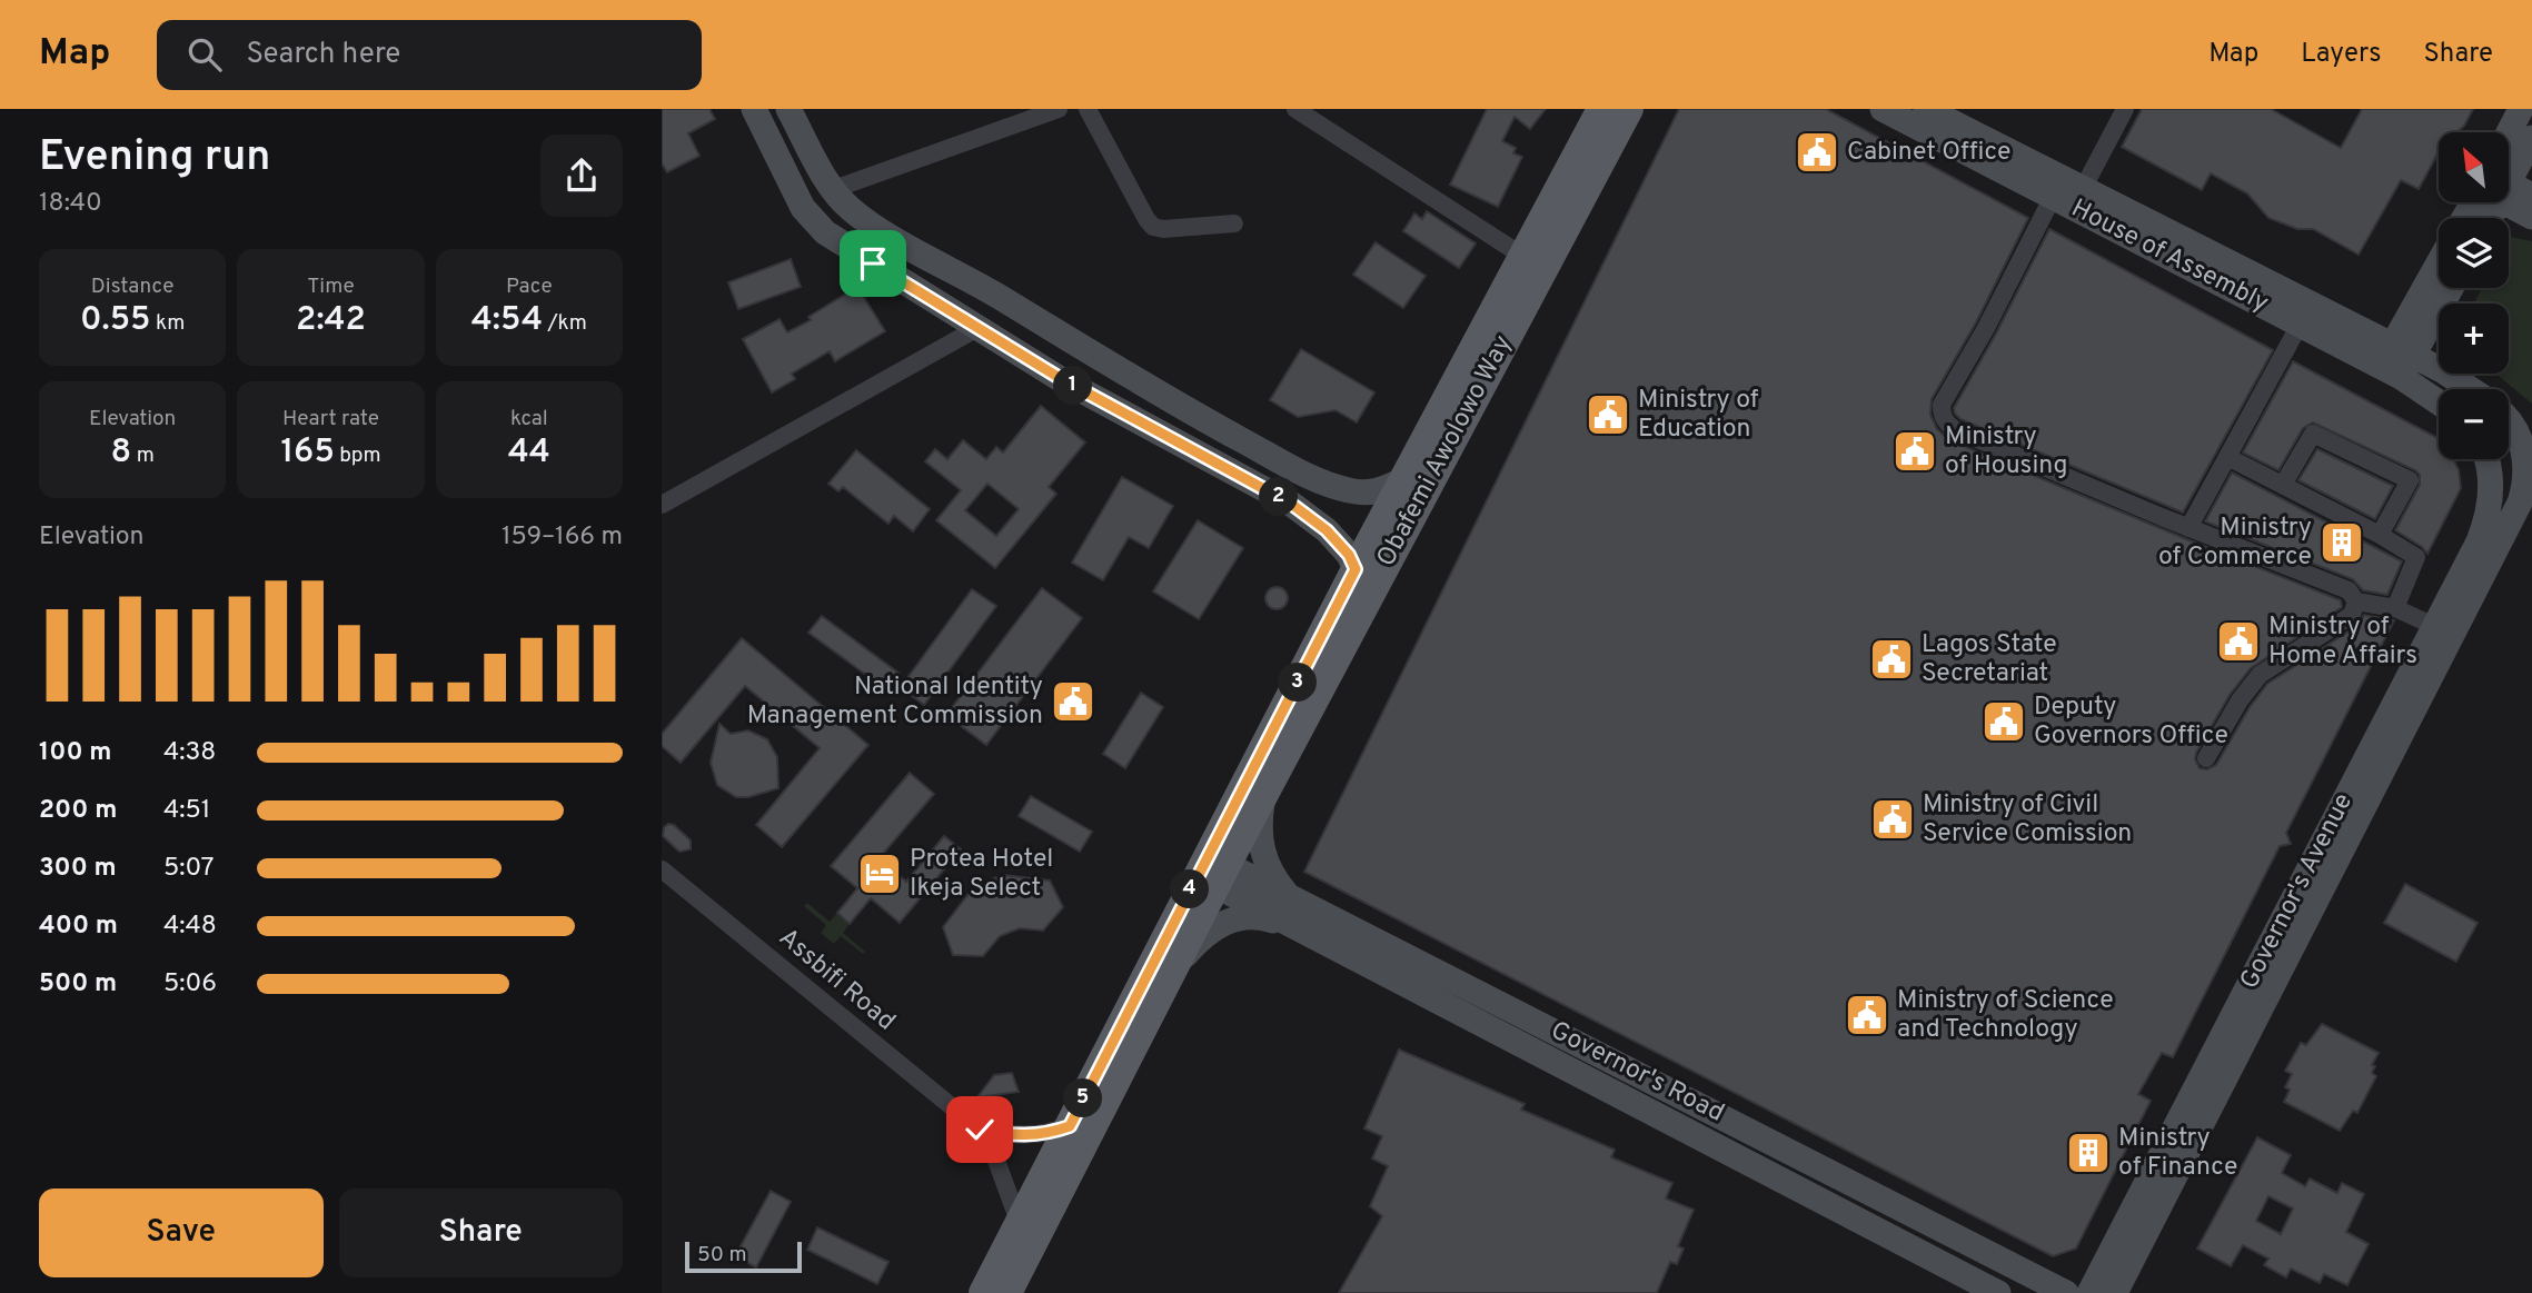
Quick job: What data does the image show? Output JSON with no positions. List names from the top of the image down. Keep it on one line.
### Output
{"streets":{"main road":["Obafemi Awolowo Way"],"street":["House of Assembly","Governor's Avenue","Assbifi Road","Governor's Road"]},"crossings":[["House of Assembly","Governor's Avenue"],["Obafemi Awolowo Way","Governor's Road"]],"places":{"public building":["Cabinet Office","Ministry of Education","Ministry of Housing","Ministry of Home Affairs","Lagos State Secretariat","National Identity Management Commission","Deputy Governors Office","Ministry of Civil Service Comission","Ministry of Science and Technology"],"building":["Ministry of Commerce","Ministry of Finance"],"hotel":["Protea Hotel Ikeja Select"]},"scale_bar":"50 m","north":"top left","page":{"header":"Map","search":"Search here","nav":["Map","Layers","Share"],"heading":["Evening run","18:40"],"map_buttons":["+","−"],"stats":[["Distance","0.55 km"],["Time","2:42"],["Pace","4:54 /km"],["Elevation","8 m"],["Heart rate","165 bpm"],["kcal","44"]],"pins":["1","2","3","4","5"],"chart":["Elevation","159–166 m"],"list":[{"name":"100 m","note":"4:38"},{"name":"200 m","note":"4:51"},{"name":"300 m","note":"5:07"},{"name":"400 m","note":"4:48"},{"name":"500 m","note":"5:06"}],"buttons":["Save","Share"],"scale":"50 m"}}
